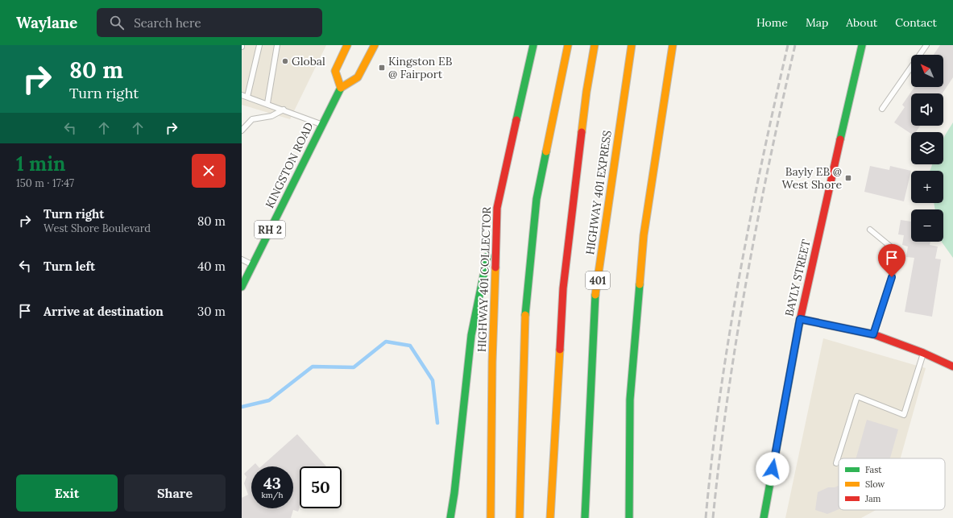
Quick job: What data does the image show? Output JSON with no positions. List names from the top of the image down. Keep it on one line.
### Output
{"streets":{"main road":["KINGSTON ROAD","HIGHWAY 401 EXPRESS","RH 2","BAYLY STREET","HIGHWAY 401 COLLECTOR","401"]},"places":{"other":["Global"],"transit":["Kingston EB @ Fairport","Bayly EB @ West Shore"]},"legend":["Fast","Slow","Jam"],"north":"top left","page":{"header":"Waylane","search":"Search here","nav":["Home","Map","About","Contact"],"turn":["80 m","Turn right"],"map_buttons":["+","−"],"heading":["1 min","150 m · 17:47"],"list":[{"name":"Turn right","note":"West Shore Boulevard","value":"80 m"},{"name":"Turn left","value":"40 m"},{"name":"Arrive at destination","value":"30 m"}],"speed":"43 km/h","limit":"50","buttons":["Exit","Share"]}}
